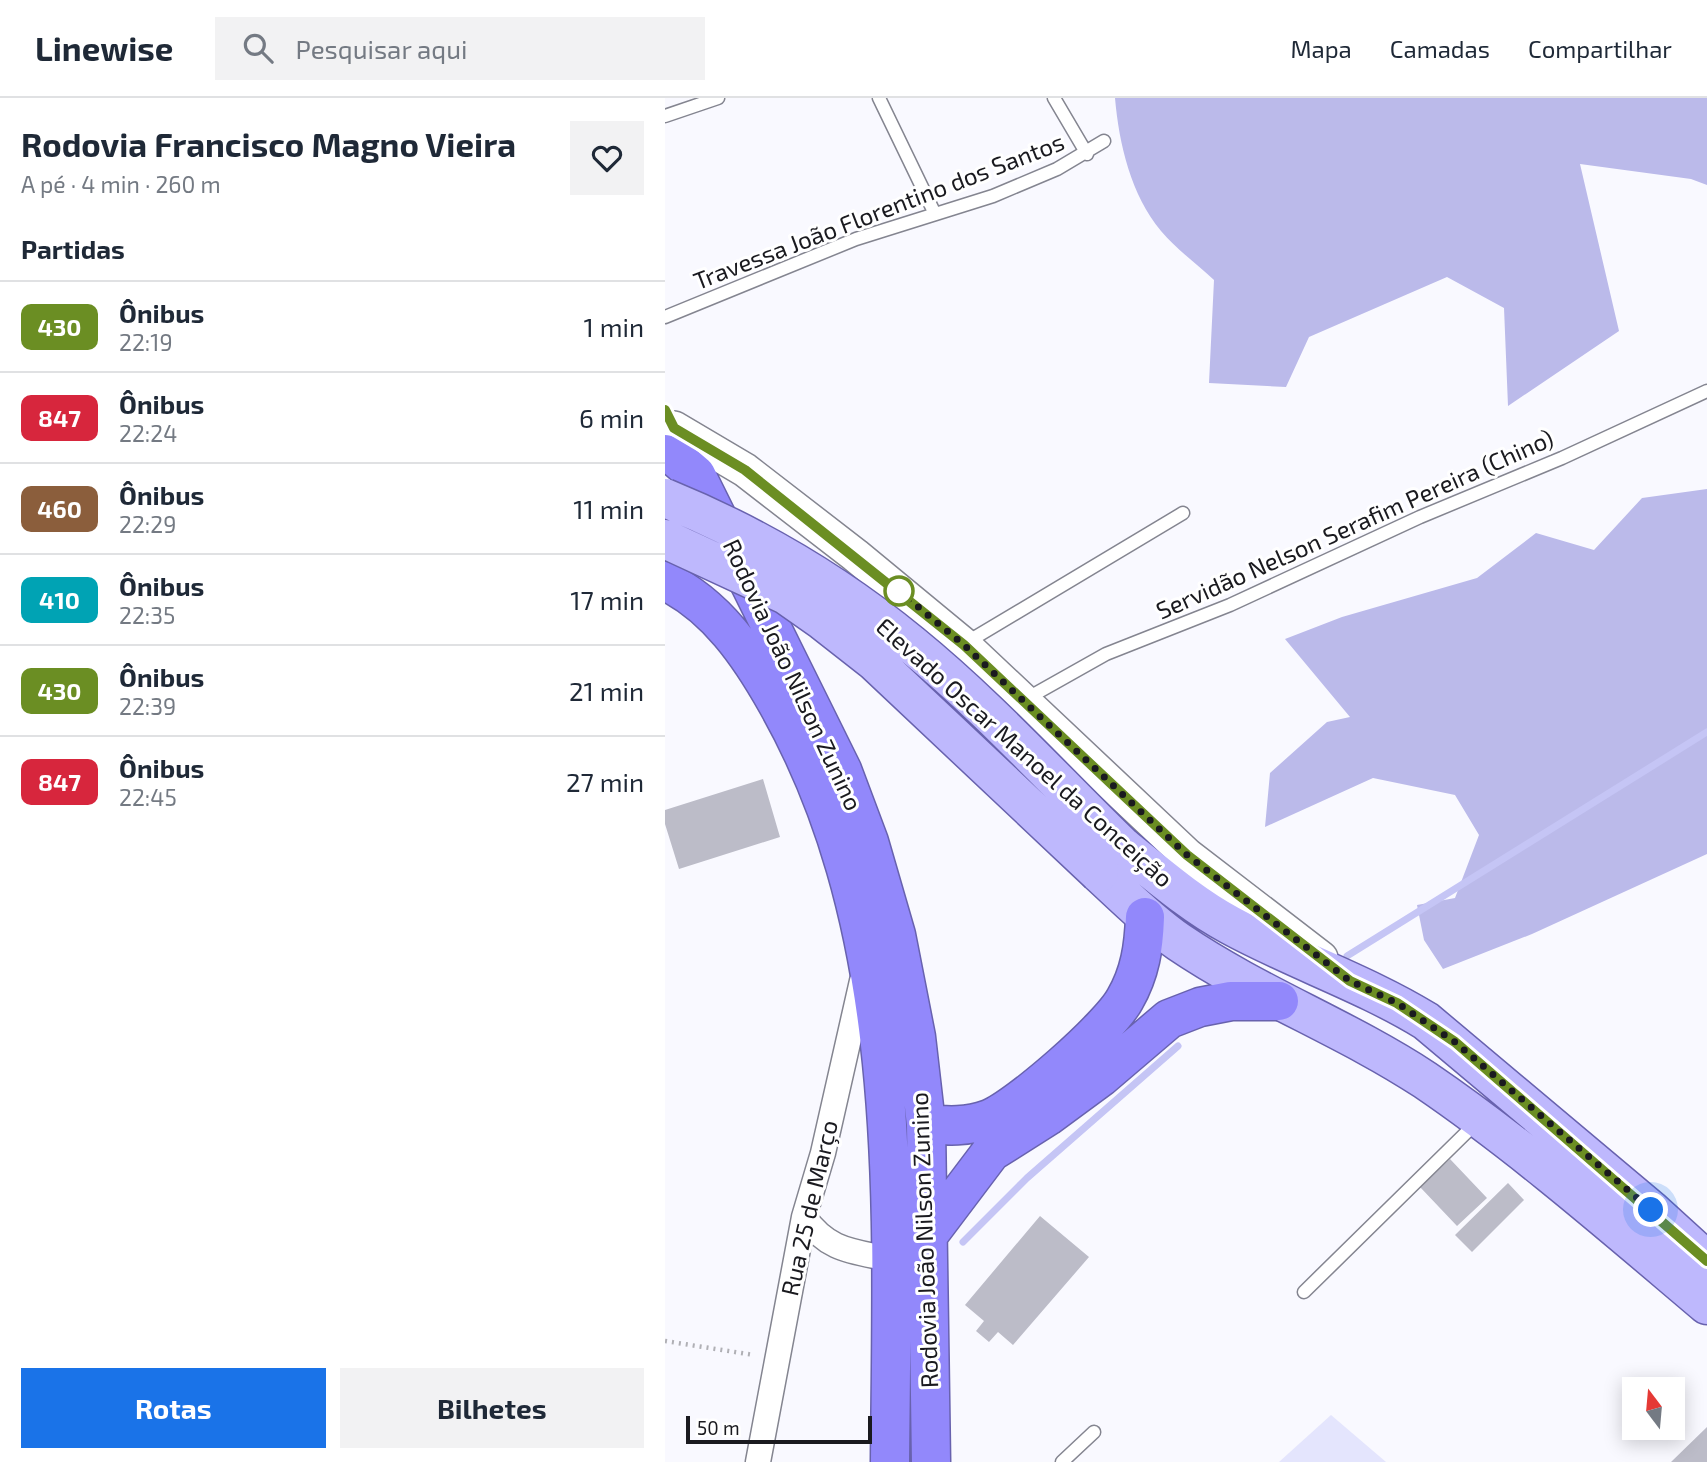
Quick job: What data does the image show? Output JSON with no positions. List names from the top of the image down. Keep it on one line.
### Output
{"streets":{"highway":["Rodovia João Nilson Zunino"],"main road":["Elevado Oscar Manoel da Conceição"],"street":["Rua 25 de Março"],"lane":["Travessa João Florentino dos Santos","Servidão Nelson Serafim Pereira (Chino)"]},"crossings":[["Rodovia João Nilson Zunino","Rua 25 de Março"]],"lines":["bus line 430"],"scale_bar":"50 m","north":"top","page":{"header":"Linewise","search":"Pesquisar aqui","nav":["Mapa","Camadas","Compartilhar"],"heading":[["Rodovia Francisco Magno Vieira","A pé · 4 min · 260 m"],"Partidas"],"list":[{"mark":"430","name":"Ônibus","note":"22:19","value":"1 min"},{"mark":"847","name":"Ônibus","note":"22:24","value":"6 min"},{"mark":"460","name":"Ônibus","note":"22:29","value":"11 min"},{"mark":"410","name":"Ônibus","note":"22:35","value":"17 min"},{"mark":"430","name":"Ônibus","note":"22:39","value":"21 min"},{"mark":"847","name":"Ônibus","note":"22:45","value":"27 min"}],"buttons":["Rotas","Bilhetes"],"scale":"50 m"}}
